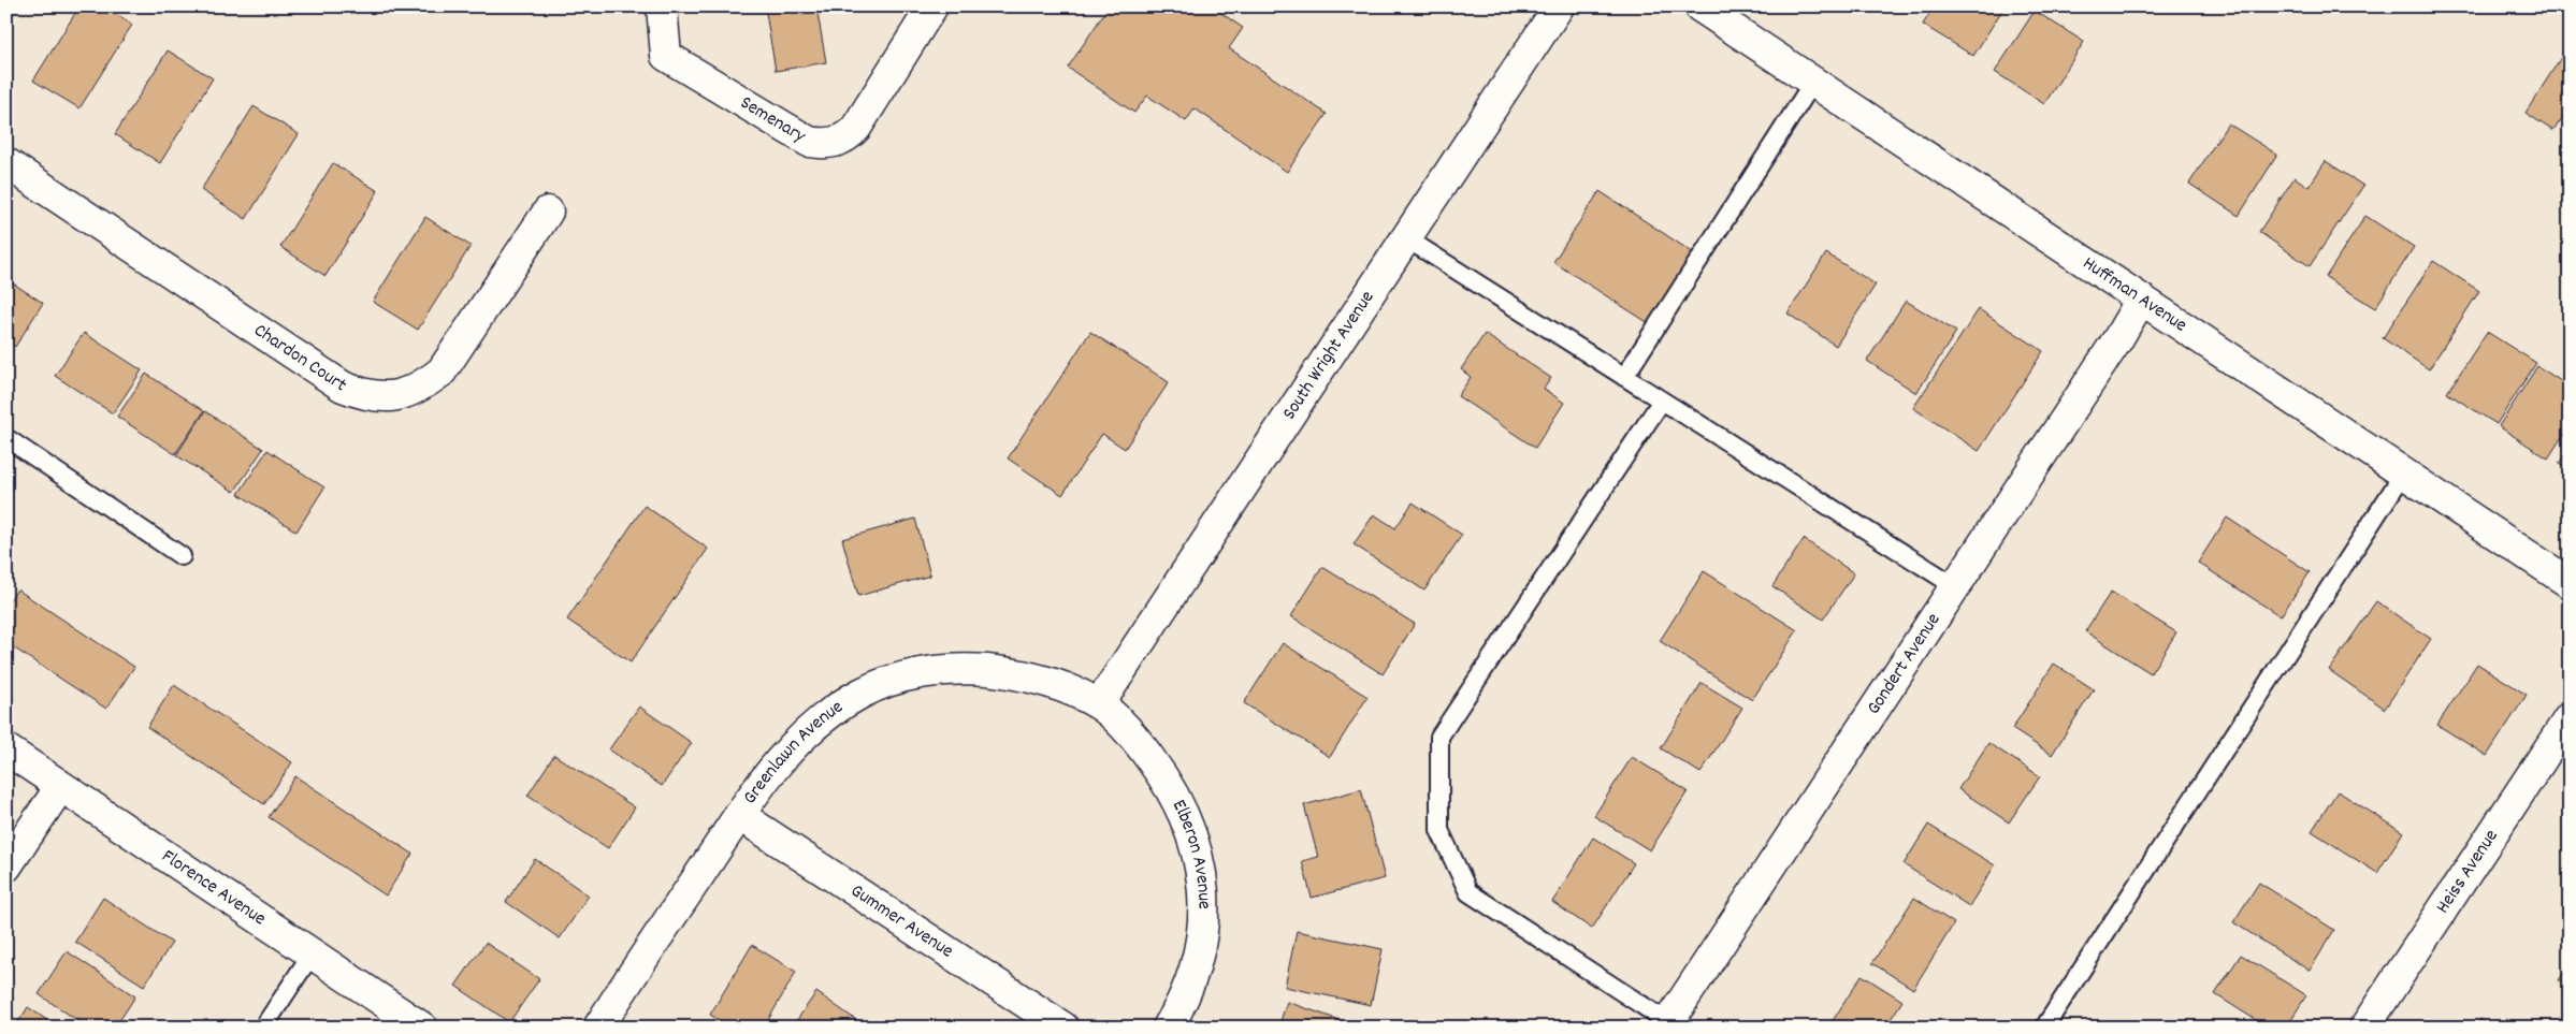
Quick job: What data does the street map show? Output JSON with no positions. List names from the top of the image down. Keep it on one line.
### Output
{"streets":{"street":["Semenary","Huffman Avenue","South Wright Avenue","Chardon Court","Gondert Avenue","Greenlawn Avenue","Elberon Avenue","Heiss Avenue","Florence Avenue","Gummer Avenue"]},"crossings":[["Huffman Avenue","Gondert Avenue"],["South Wright Avenue","Greenlawn Avenue"],["South Wright Avenue","Elberon Avenue"],["Greenlawn Avenue","Elberon Avenue"],["Greenlawn Avenue","Gummer Avenue"]]}
